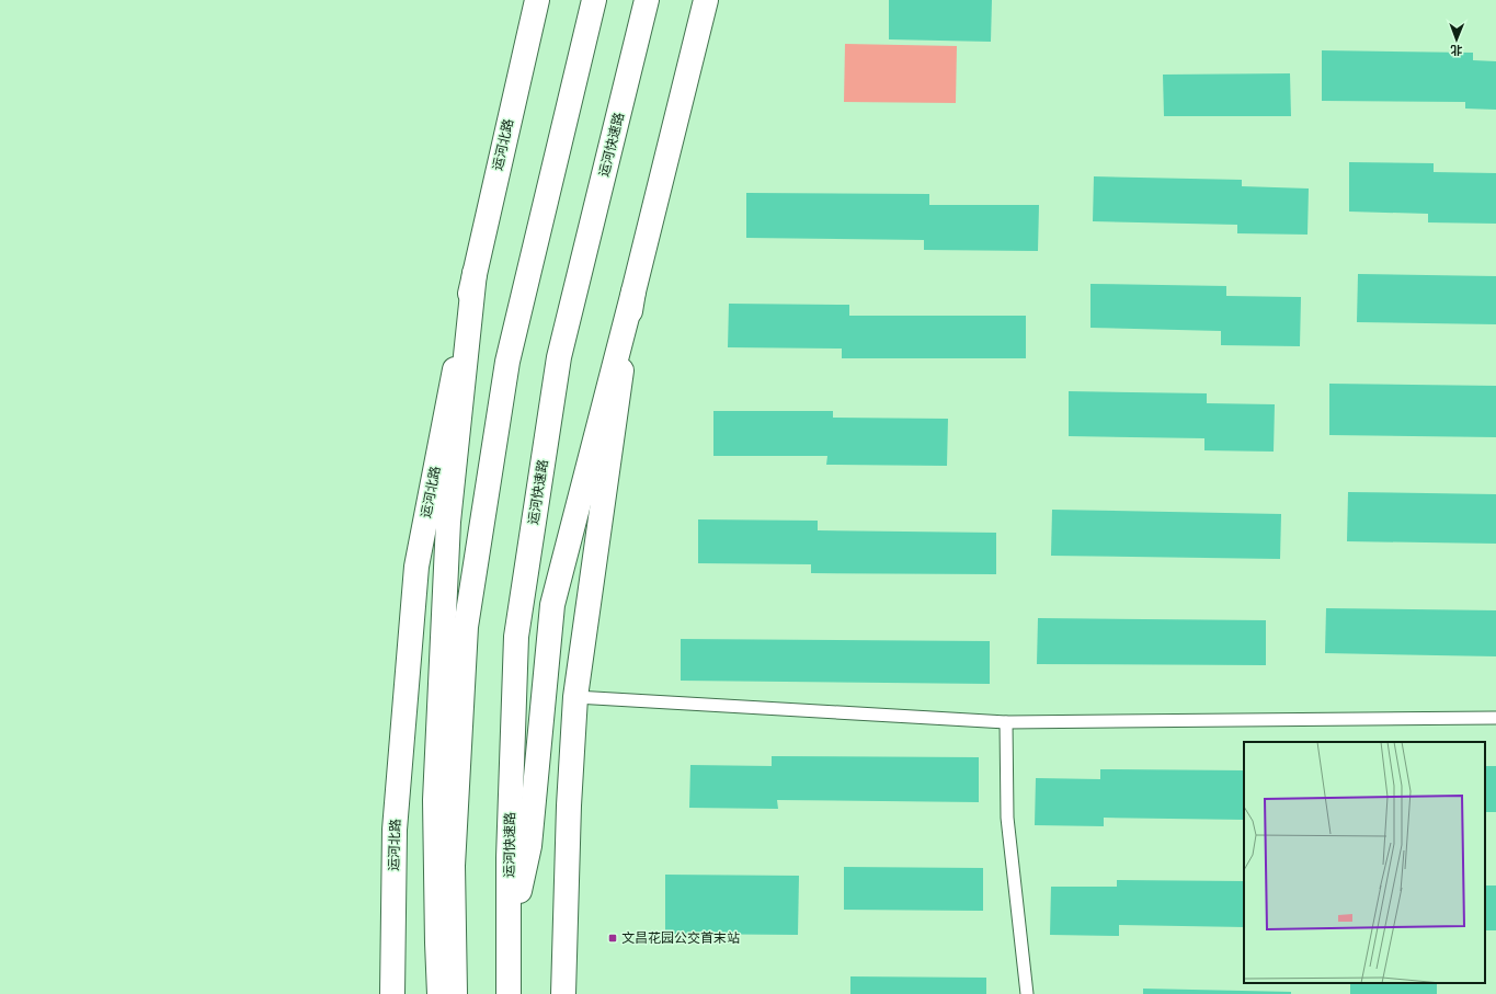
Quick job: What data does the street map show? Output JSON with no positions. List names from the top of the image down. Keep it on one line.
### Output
{"streets":{"main road":["运河北路","运河快速路"]},"places":{"transit":["文昌花园公交首末站"]},"north":"bottom"}
